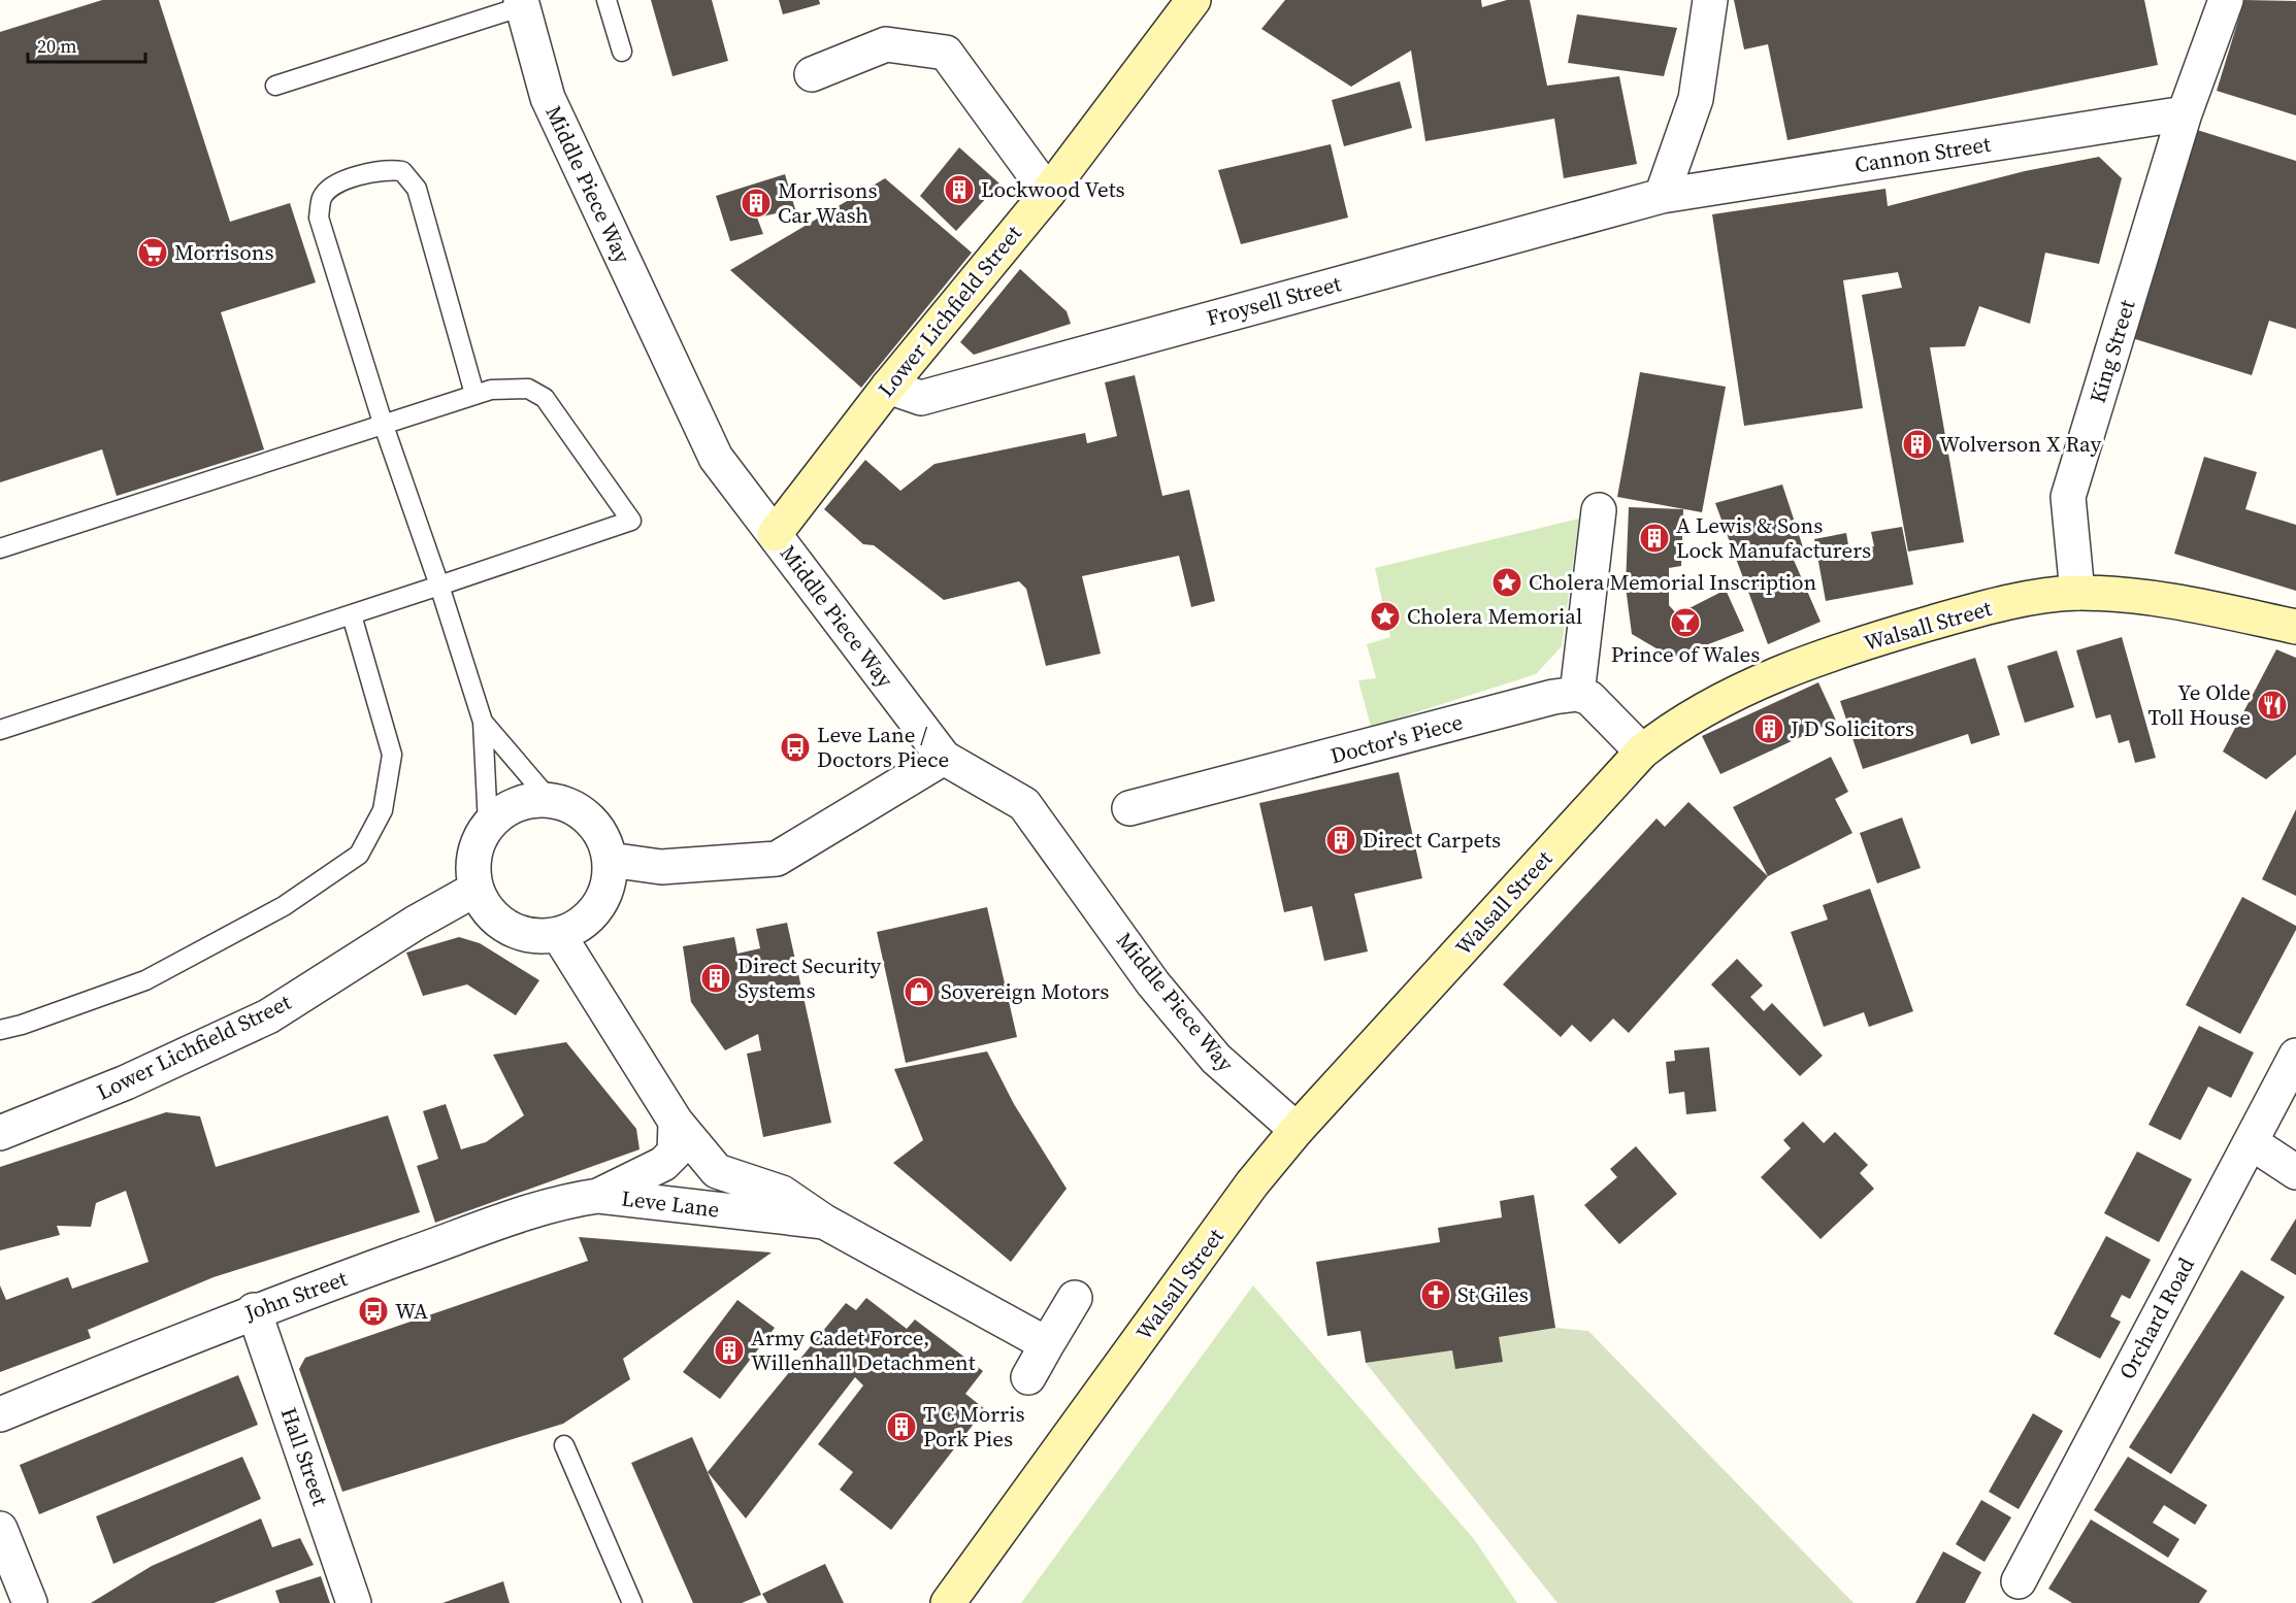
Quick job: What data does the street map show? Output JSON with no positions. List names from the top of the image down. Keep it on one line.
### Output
{"streets":{"main road":["Lower Lichfield Street","Walsall Street"],"street":["Cannon Street","Middle Piece Way","Froysell Street","King Street","Doctor's Piece","Leve Lane","John Street","Orchard Road","Hall Street"]},"crossings":[["Cannon Street","Froysell Street"],["Cannon Street","King Street"],["Middle Piece Way","Lower Lichfield Street"],["Middle Piece Way","Walsall Street"],["Froysell Street","Lower Lichfield Street"],["Lower Lichfield Street","Leve Lane"],["King Street","Walsall Street"],["Leve Lane","John Street"],["John Street","Hall Street"]],"places":{"building":["Lockwood Vets","Morrisons Car Wash","Wolverson X Ray","A Lewis & Sons Lock Manufacturers","J D Solicitors","Direct Carpets","Direct Security Systems","Army Cadet Force, Willenhall Detachment","T C Morris Pork Pies"],"supermarket":["Morrisons"],"place":["Cholera Memorial Inscription","Cholera Memorial"],"bar":["Prince of Wales"],"restaurant":["Ye Olde Toll House"],"bus stop":["Leve Lane / Doctors Piece","WA"],"shop":["Sovereign Motors"],"church":["St Giles"]},"scale_bar":"20 m"}
